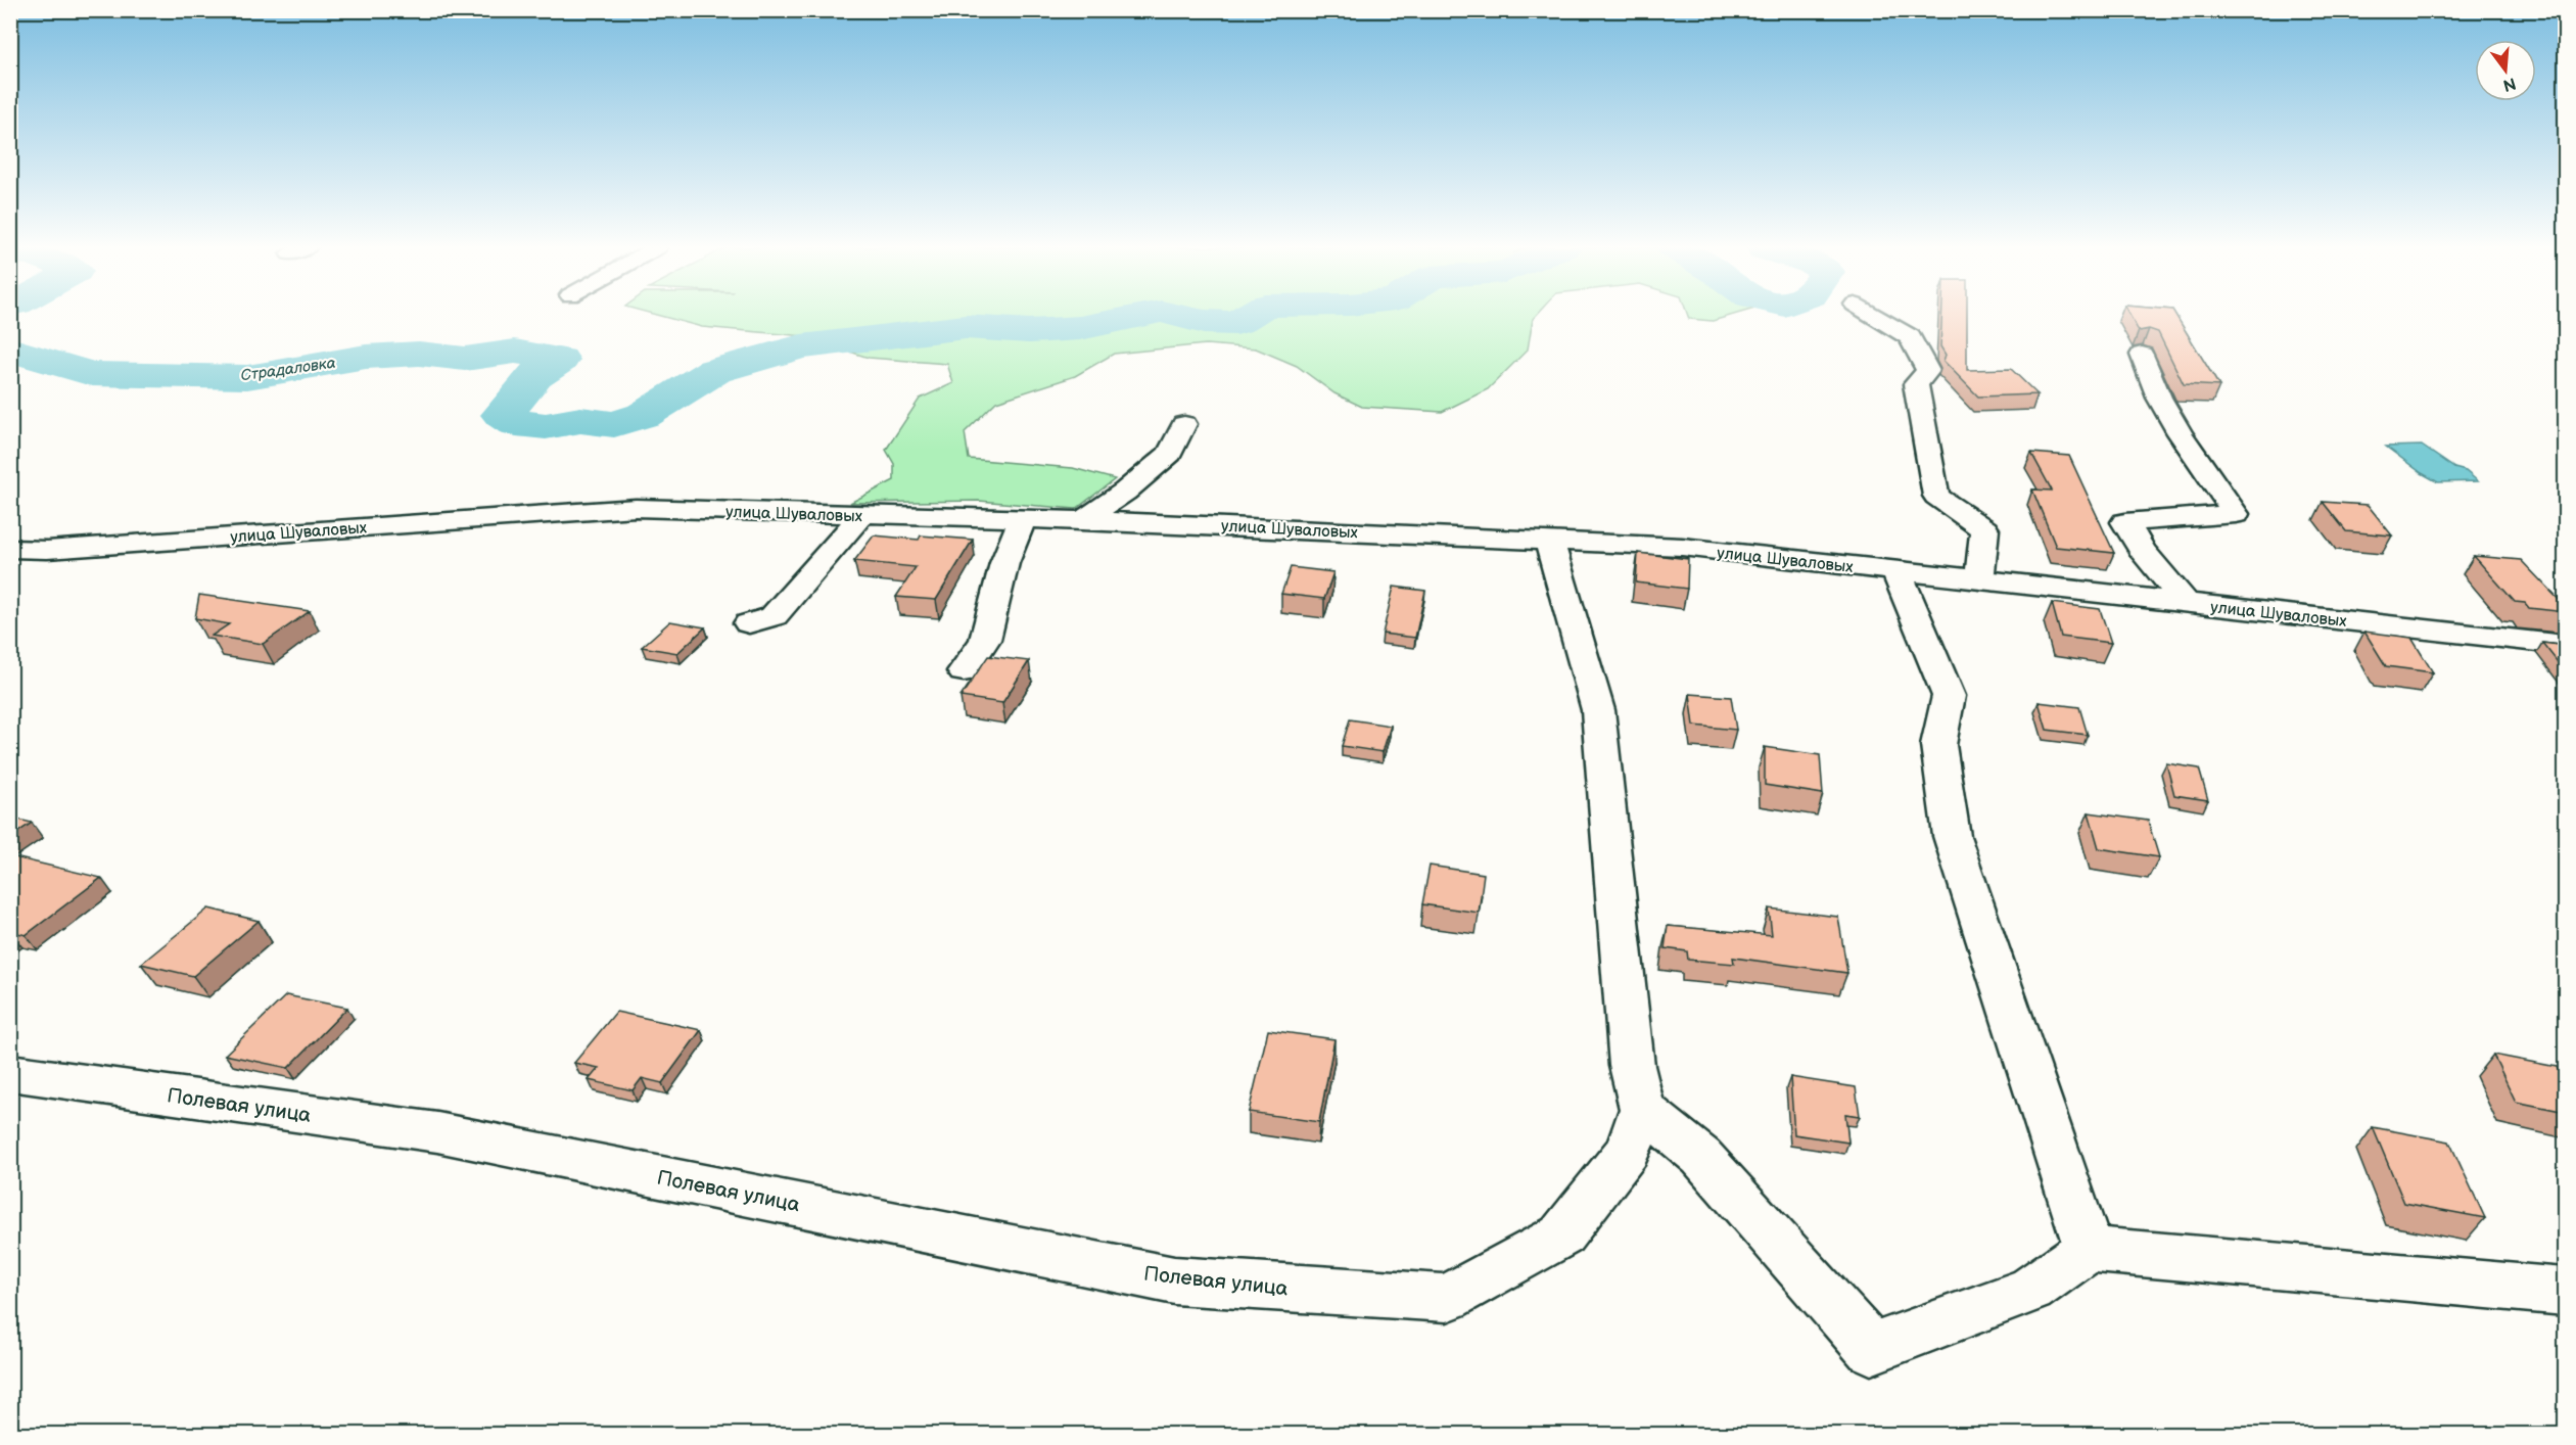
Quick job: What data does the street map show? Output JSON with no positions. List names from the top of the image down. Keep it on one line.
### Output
{"streets":{"street":["улица Шуваловых","Полевая улица"]},"water":["Страдаловка"],"north":"bottom"}
